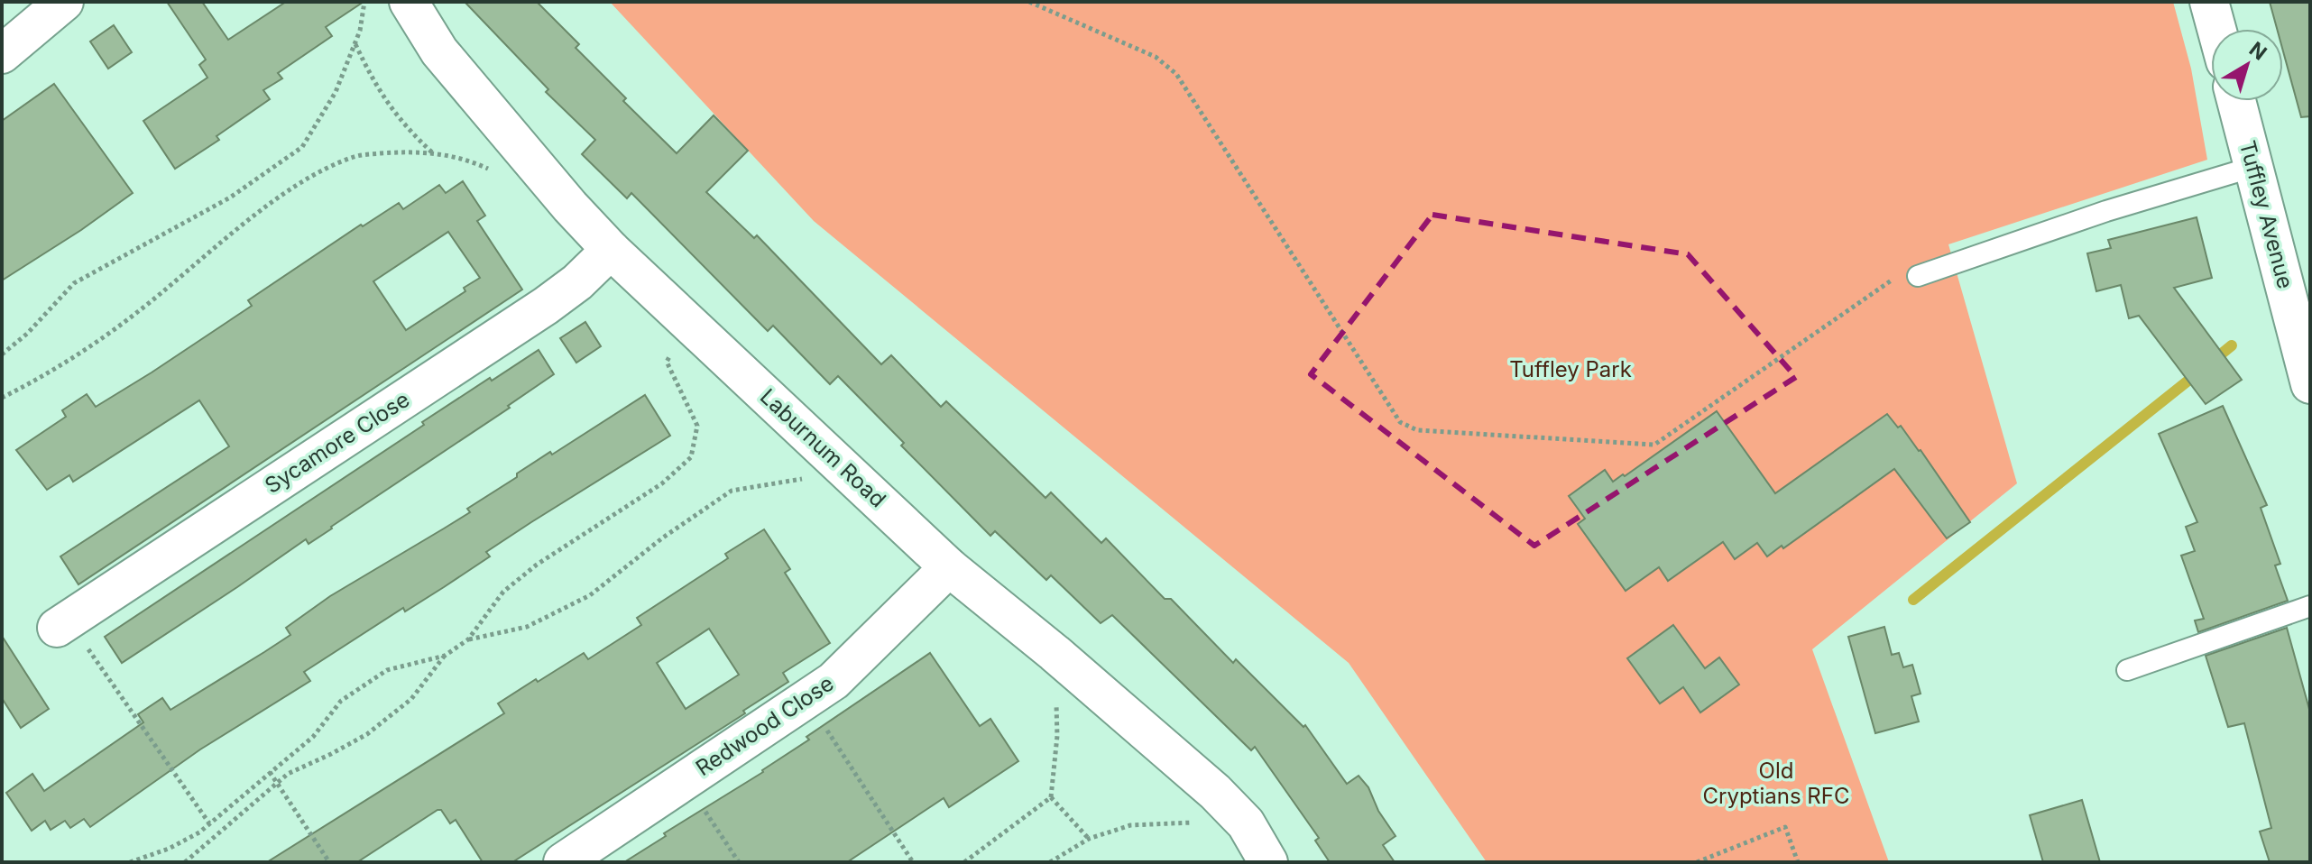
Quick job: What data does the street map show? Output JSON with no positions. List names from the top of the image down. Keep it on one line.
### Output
{"streets":{"street":["Tuffley Avenue","Sycamore Close","Laburnum Road","Redwood Close"]},"crossings":[["Sycamore Close","Laburnum Road"],["Laburnum Road","Redwood Close"]],"parks":["Tuffley Park","Old Cryptians RFC"],"north":"top right"}
